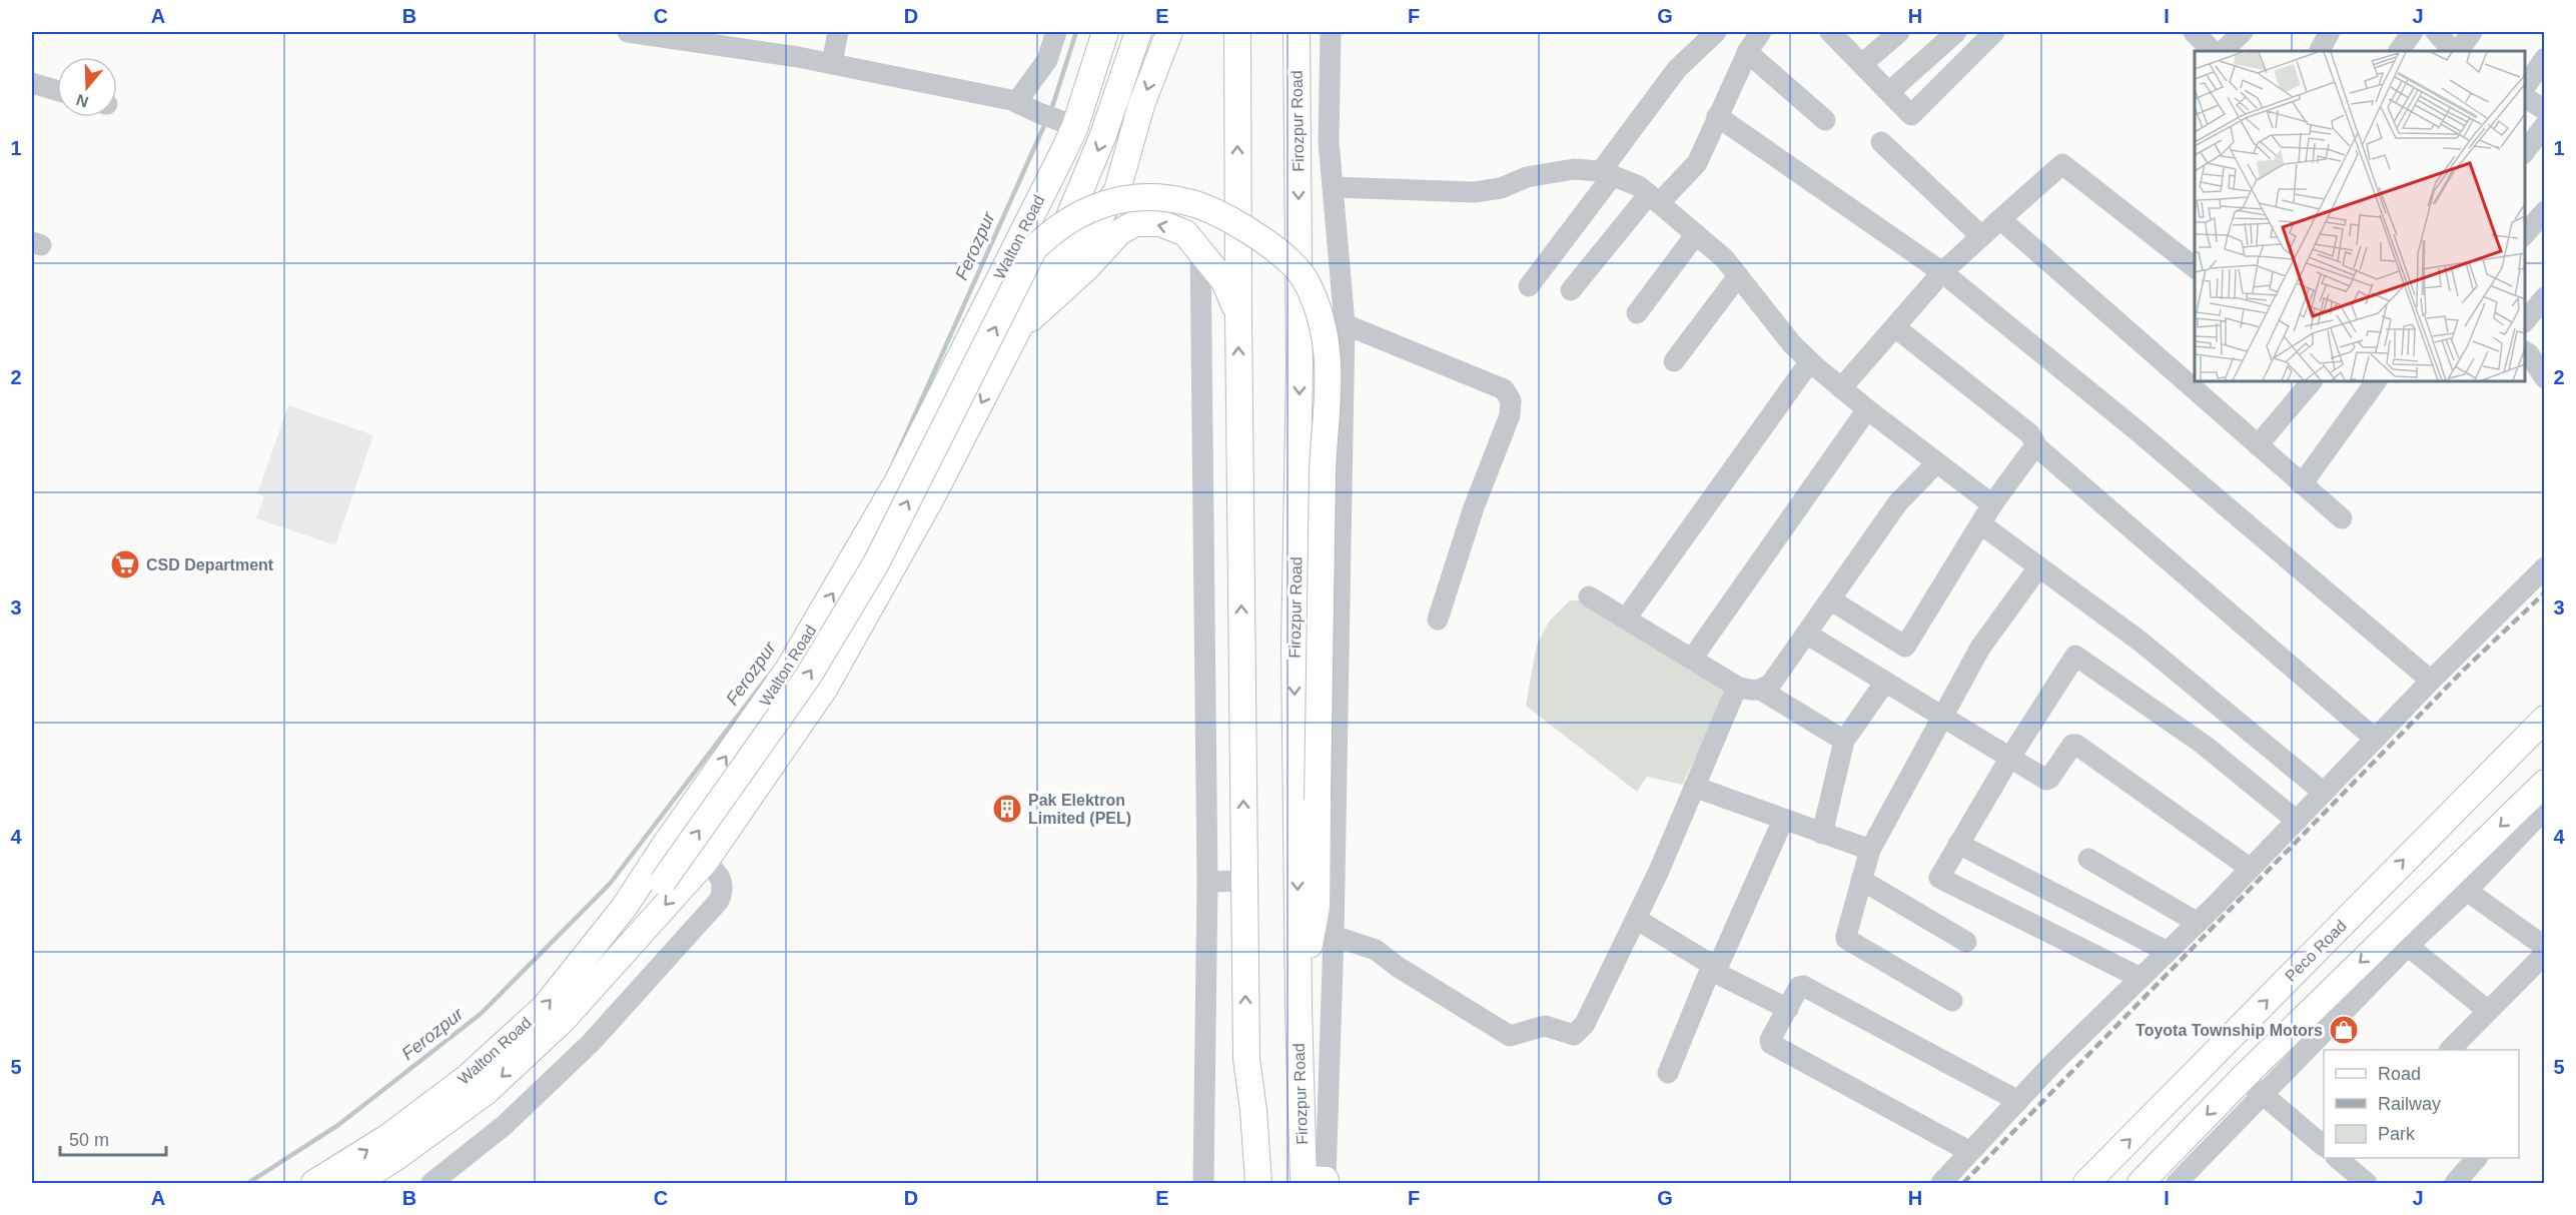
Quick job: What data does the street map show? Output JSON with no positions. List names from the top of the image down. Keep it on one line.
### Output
{"streets":{"main road":["Firozpur Road","Walton Road","Peco Road"]},"water":["Ferozpur"],"places":{"supermarket":["CSD Department"],"building":["Pak Elektron Limited (PEL)"],"shop":["Toyota Township Motors"]},"legend":["Road","Railway","Park"],"scale_bar":"50 m","north":"bottom","grid":{"columns":["A","B","C","D","E","F","G","H","I","J"],"rows":["1","2","3","4","5"]}}
